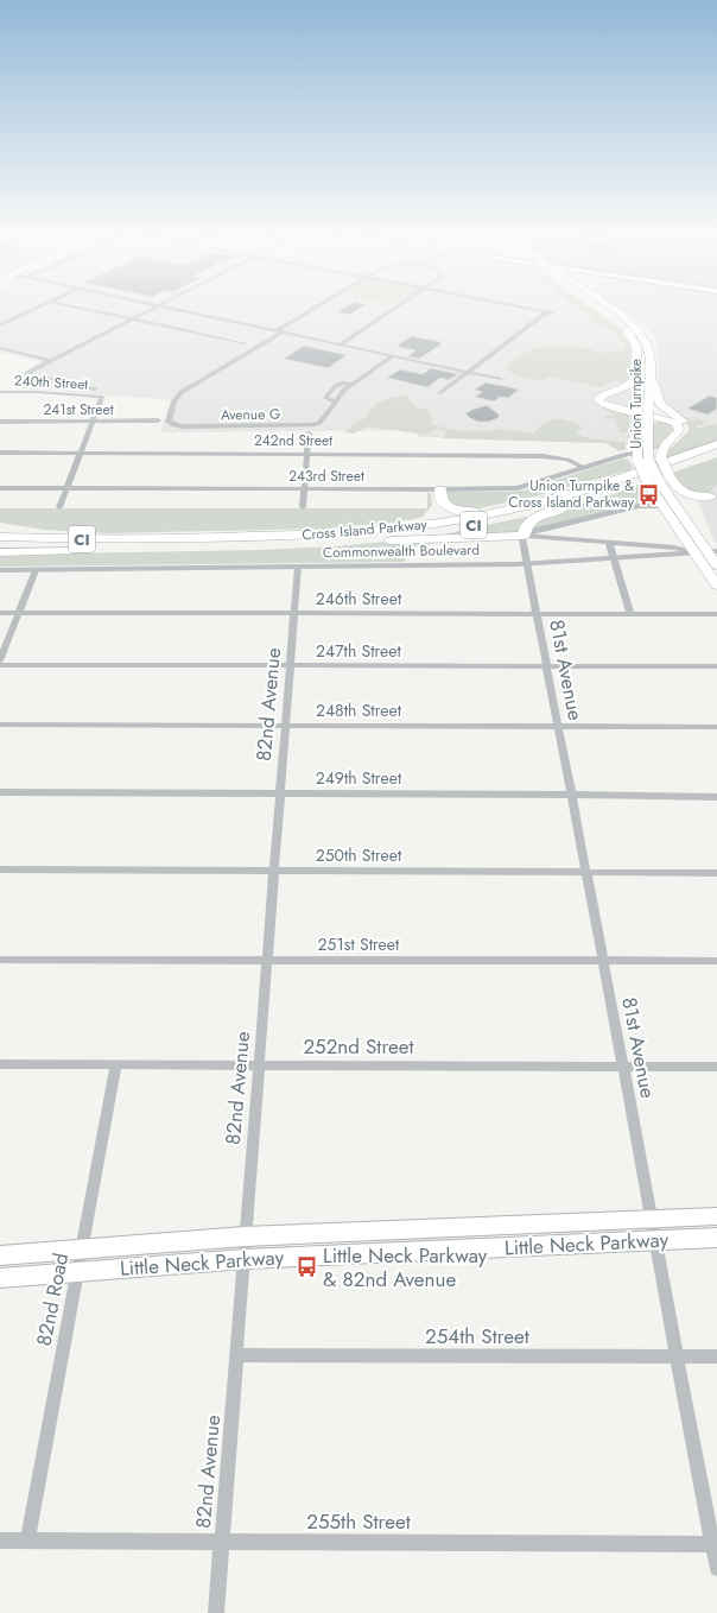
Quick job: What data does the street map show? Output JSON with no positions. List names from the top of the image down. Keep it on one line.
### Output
{"streets":{"highway":["CI","Cross Island Parkway"],"main road":["Union Turnpike","Little Neck Parkway"],"street":["240th Street","241st Street","Avenue G","242nd Street","243rd Street","Commonwealth Boulevard","246th Street","247th Street","81st Avenue","82nd Avenue","248th Street","249th Street","250th Street","251st Street","252nd Street","82nd Road","254th Street","255th Street"]},"crossings":[["240th Street","241st Street"],["Union Turnpike","243rd Street"],["Union Turnpike","Commonwealth Boulevard"],["242nd Street","243rd Street"],["Commonwealth Boulevard","81st Avenue"],["Commonwealth Boulevard","82nd Avenue"],["246th Street","81st Avenue"],["246th Street","82nd Avenue"],["247th Street","81st Avenue"],["247th Street","82nd Avenue"],["81st Avenue","248th Street"],["81st Avenue","249th Street"],["81st Avenue","250th Street"],["81st Avenue","251st Street"],["81st Avenue","252nd Street"],["81st Avenue","Little Neck Parkway"],["81st Avenue","254th Street"],["81st Avenue","255th Street"],["82nd Avenue","248th Street"],["82nd Avenue","249th Street"],["82nd Avenue","250th Street"],["82nd Avenue","251st Street"],["82nd Avenue","252nd Street"],["82nd Avenue","Little Neck Parkway"],["82nd Avenue","254th Street"],["82nd Avenue","255th Street"],["252nd Street","82nd Road"],["Little Neck Parkway","82nd Road"],["82nd Road","255th Street"]],"places":{"bus stop":["Union Turnpike & Cross Island Parkway","Little Neck Parkway & 82nd Avenue"]}}
